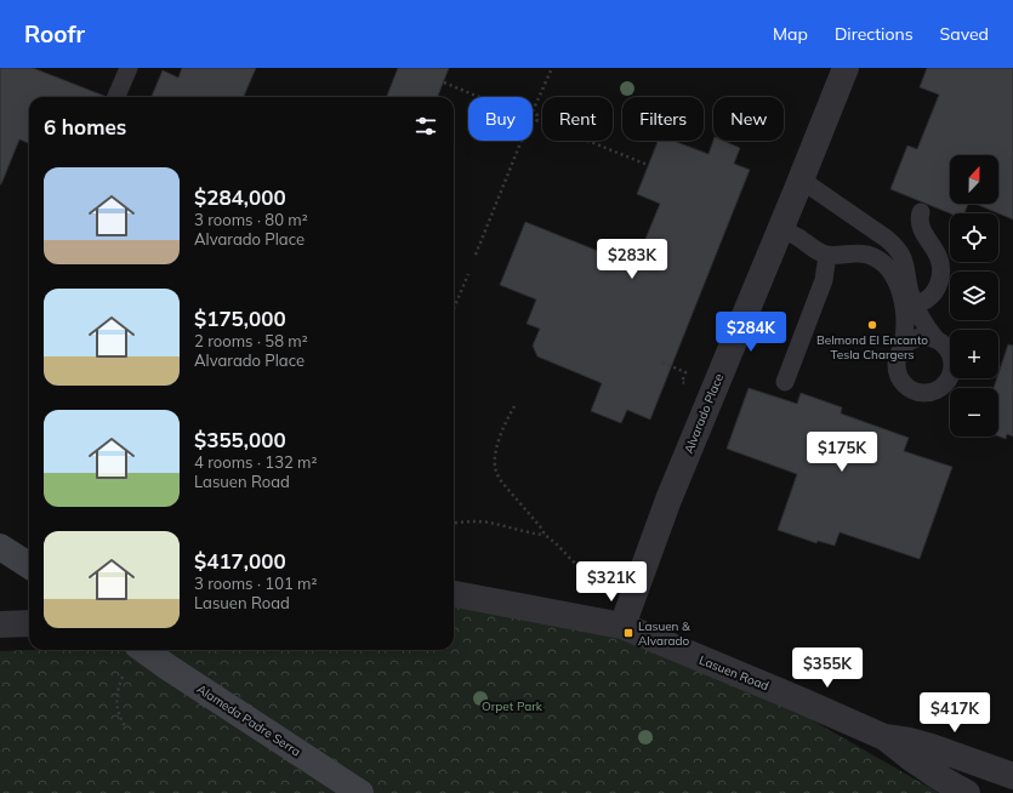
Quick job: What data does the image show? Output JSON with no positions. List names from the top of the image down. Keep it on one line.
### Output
{"streets":{"street":["Alvarado Place","Lasuen Road","Alameda Padre Serra"]},"crossings":[["Alvarado Place","Lasuen Road"]],"parks":["Orpet Park"],"places":{"other":["Belmond El Encanto Tesla Chargers"],"transit":["Lasuen & Alvarado"]},"north":"top","page":{"header":"Roofr","nav":["Map","Directions","Saved"],"chip":["Buy","Rent","Filters","New"],"heading":"6 homes","map_buttons":["+","−"],"list":[{"name":"$284,000","note":"3 rooms · 80 m² · Alvarado Place"},{"name":"$175,000","note":"2 rooms · 58 m² · Alvarado Place"},{"name":"$355,000","note":"4 rooms · 132 m² · Lasuen Road"},{"name":"$417,000","note":"3 rooms · 101 m² · Lasuen Road"}],"price":["$283K","$284K","$175K","$321K","$355K","$417K"]}}
